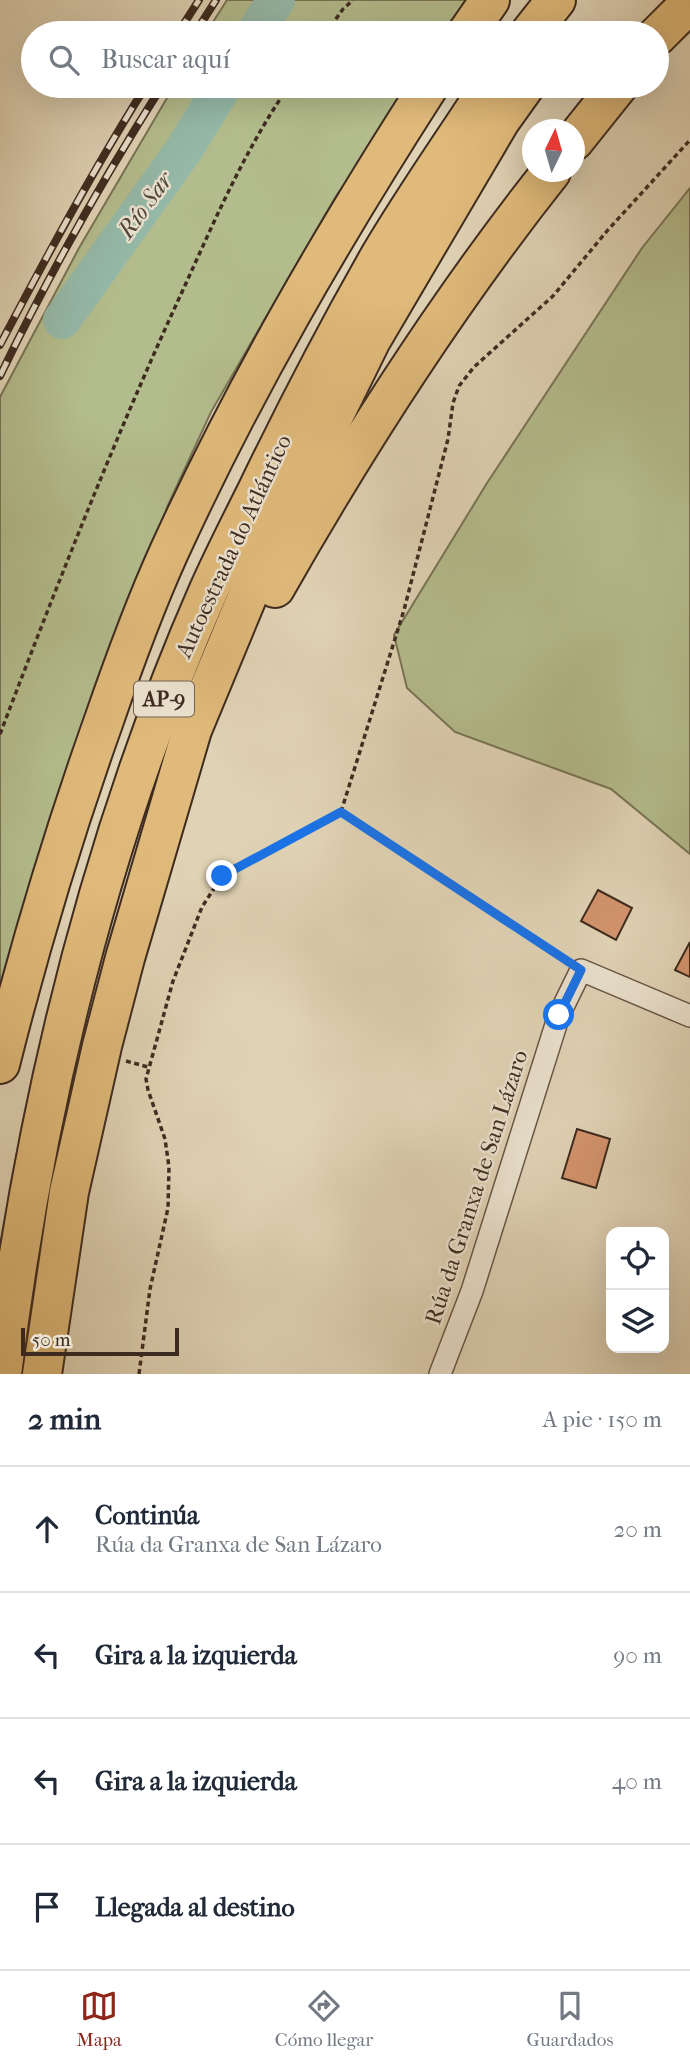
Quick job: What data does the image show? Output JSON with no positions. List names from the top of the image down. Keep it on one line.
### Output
{"streets":{"highway":["Autoestrada do Atlántico","AP-9"],"street":["Rúa da Granxa de San Lázaro"]},"water":["Río Sar"],"scale_bar":"50 m","north":"top","page":{"search":"Buscar aquí","scale":"50 m","heading":["2 min","A pie · 150 m"],"list":[["Continúa","Rúa da Granxa de San Lázaro","20 m"],["Gira a la izquierda","90 m"],["Gira a la izquierda","40 m"],"Llegada al destino"],"nav":["Mapa","Cómo llegar","Guardados"]}}
